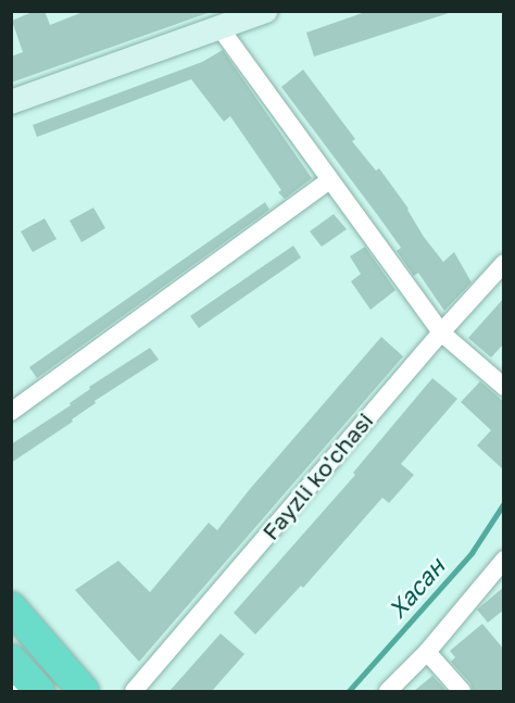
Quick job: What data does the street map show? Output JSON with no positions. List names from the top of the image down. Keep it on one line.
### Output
{"streets":{"street":["Fayzli ko'chasi"]},"water":["Хасан"]}
